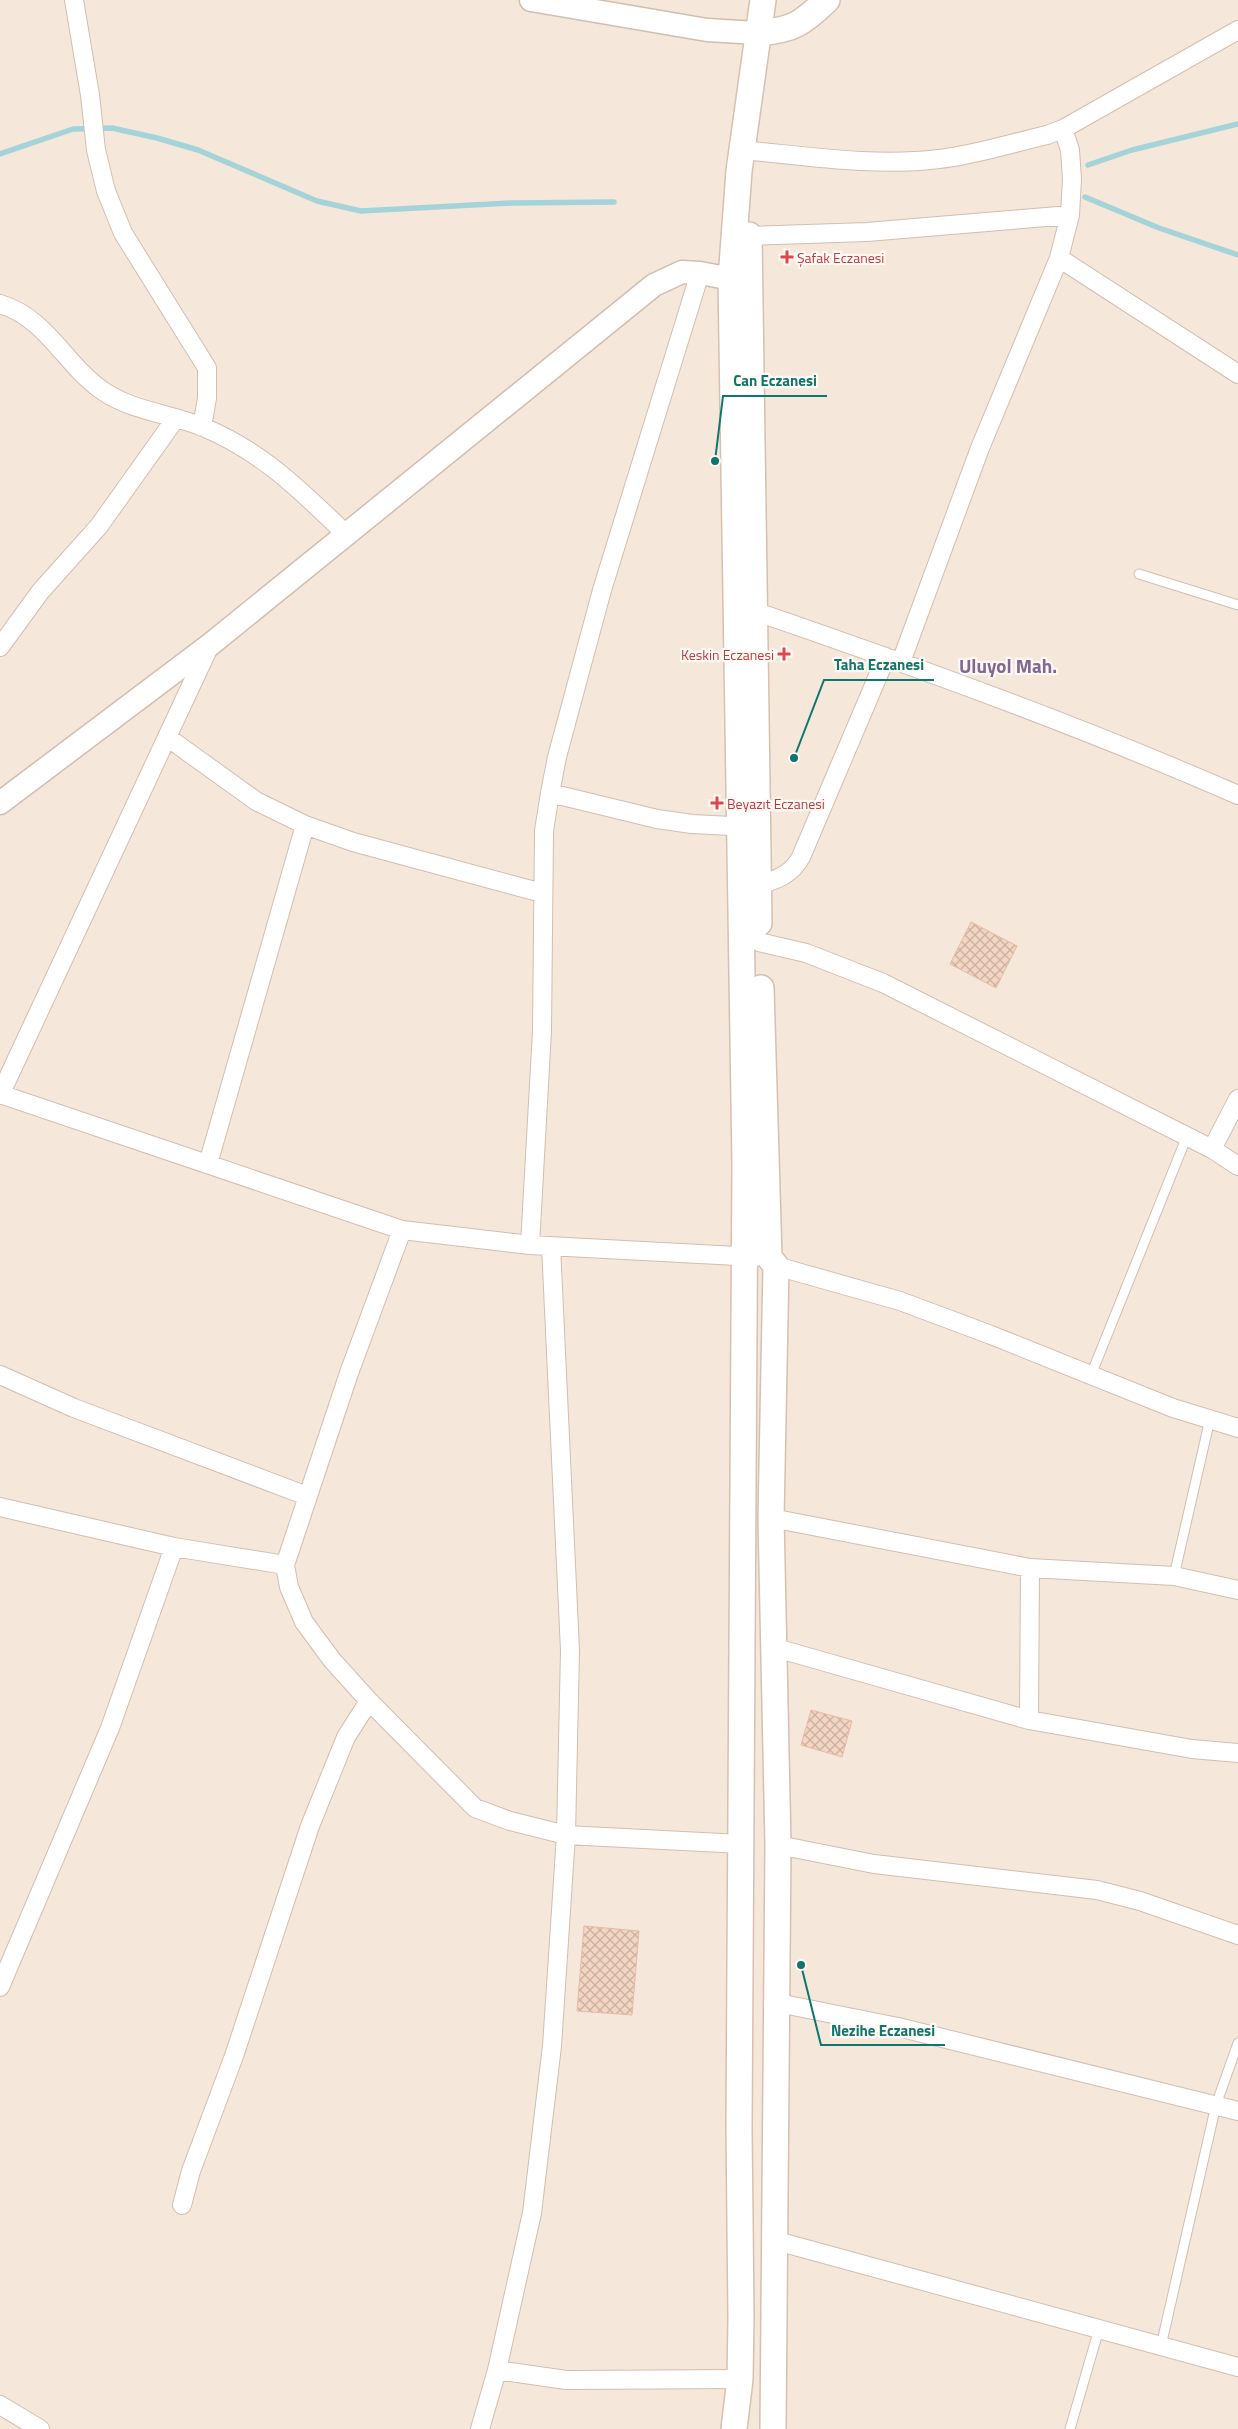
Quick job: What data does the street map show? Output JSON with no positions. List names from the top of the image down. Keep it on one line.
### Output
{"districts":["Uluyol Mah."],"places":{"health":["Şafak Eczanesi","Keskin Eczanesi","Beyazıt Eczanesi"],"other":["Can Eczanesi","Taha Eczanesi","Nezihe Eczanesi"]}}
